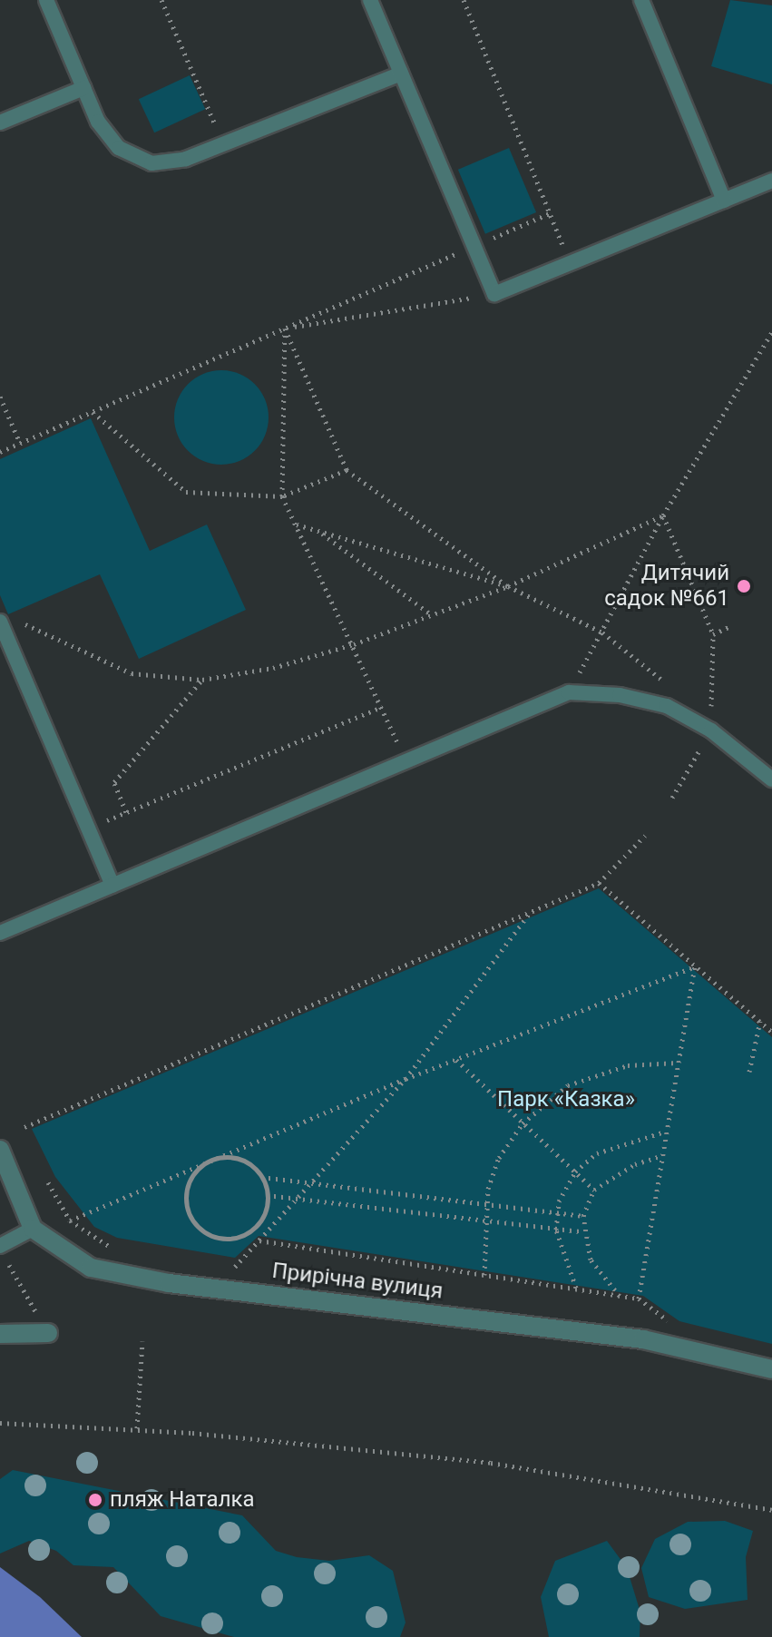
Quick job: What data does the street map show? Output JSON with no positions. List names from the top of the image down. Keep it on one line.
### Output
{"streets":{"street":["Прирічна вулиця"]},"parks":["Парк «Казка»"],"places":["Дитячий садок №661","пляж Наталка"]}
